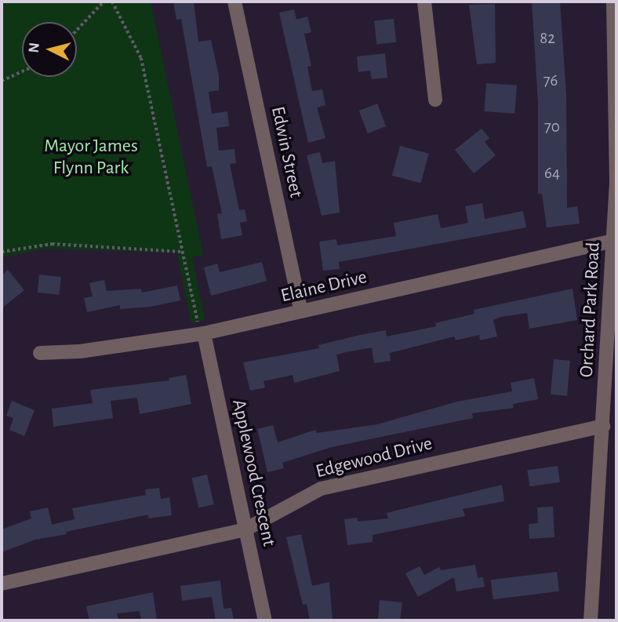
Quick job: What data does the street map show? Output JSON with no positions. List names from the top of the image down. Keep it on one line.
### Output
{"streets":{"street":["Edwin Street","Elaine Drive","Orchard Park Road","Edgewood Drive","Applewood Crescent"]},"crossings":[["Edwin Street","Elaine Drive"],["Elaine Drive","Orchard Park Road"],["Elaine Drive","Applewood Crescent"],["Orchard Park Road","Edgewood Drive"],["Edgewood Drive","Applewood Crescent"]],"parks":["Mayor James Flynn Park"],"house_numbers":["82","76","70","64"],"north":"left"}
